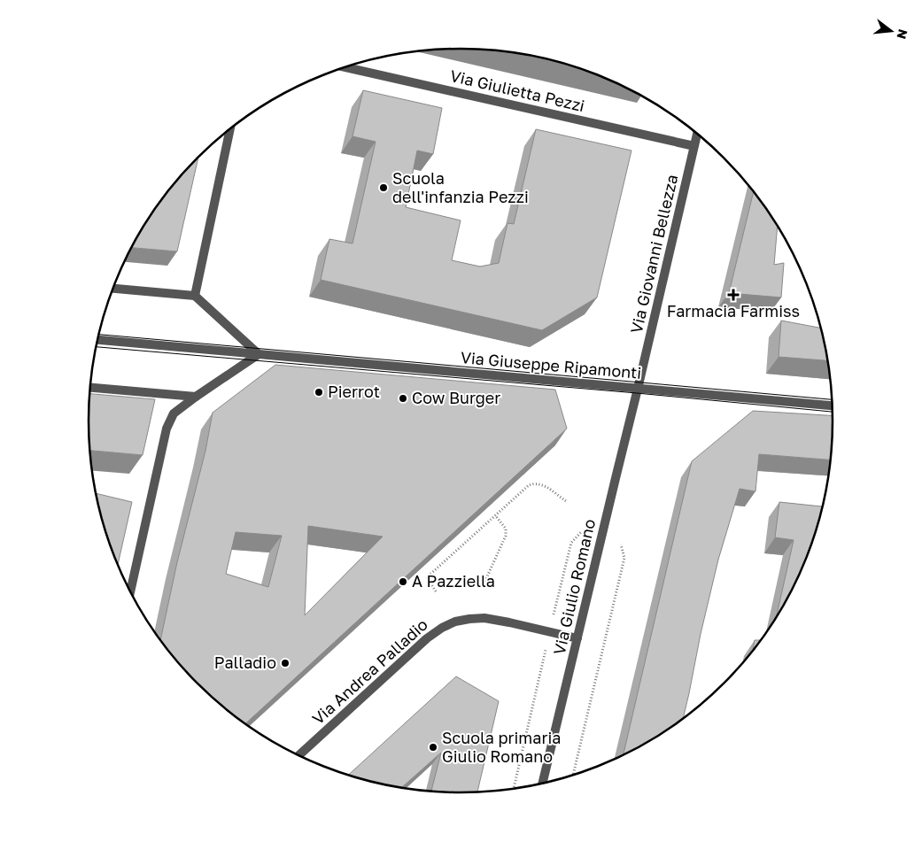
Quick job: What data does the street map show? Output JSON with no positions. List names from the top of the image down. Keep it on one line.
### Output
{"streets":{"street":["Via Giulietta Pezzi","Via Giovanni Bellezza","Via Giuseppe Ripamonti","Via Giulio Romano","Via Andrea Palladio"]},"crossings":[["Via Giulietta Pezzi","Via Giovanni Bellezza"],["Via Giovanni Bellezza","Via Giuseppe Ripamonti"],["Via Giovanni Bellezza","Via Giulio Romano"],["Via Giuseppe Ripamonti","Via Giulio Romano"],["Via Giulio Romano","Via Andrea Palladio"]],"places":{"other":["Scuola dell'infanzia Pezzi","Pierrot","Cow Burger","A Pazziella","Palladio","Scuola primaria Giulio Romano"],"health":["Farmacia Farmiss"]},"north":"right"}
